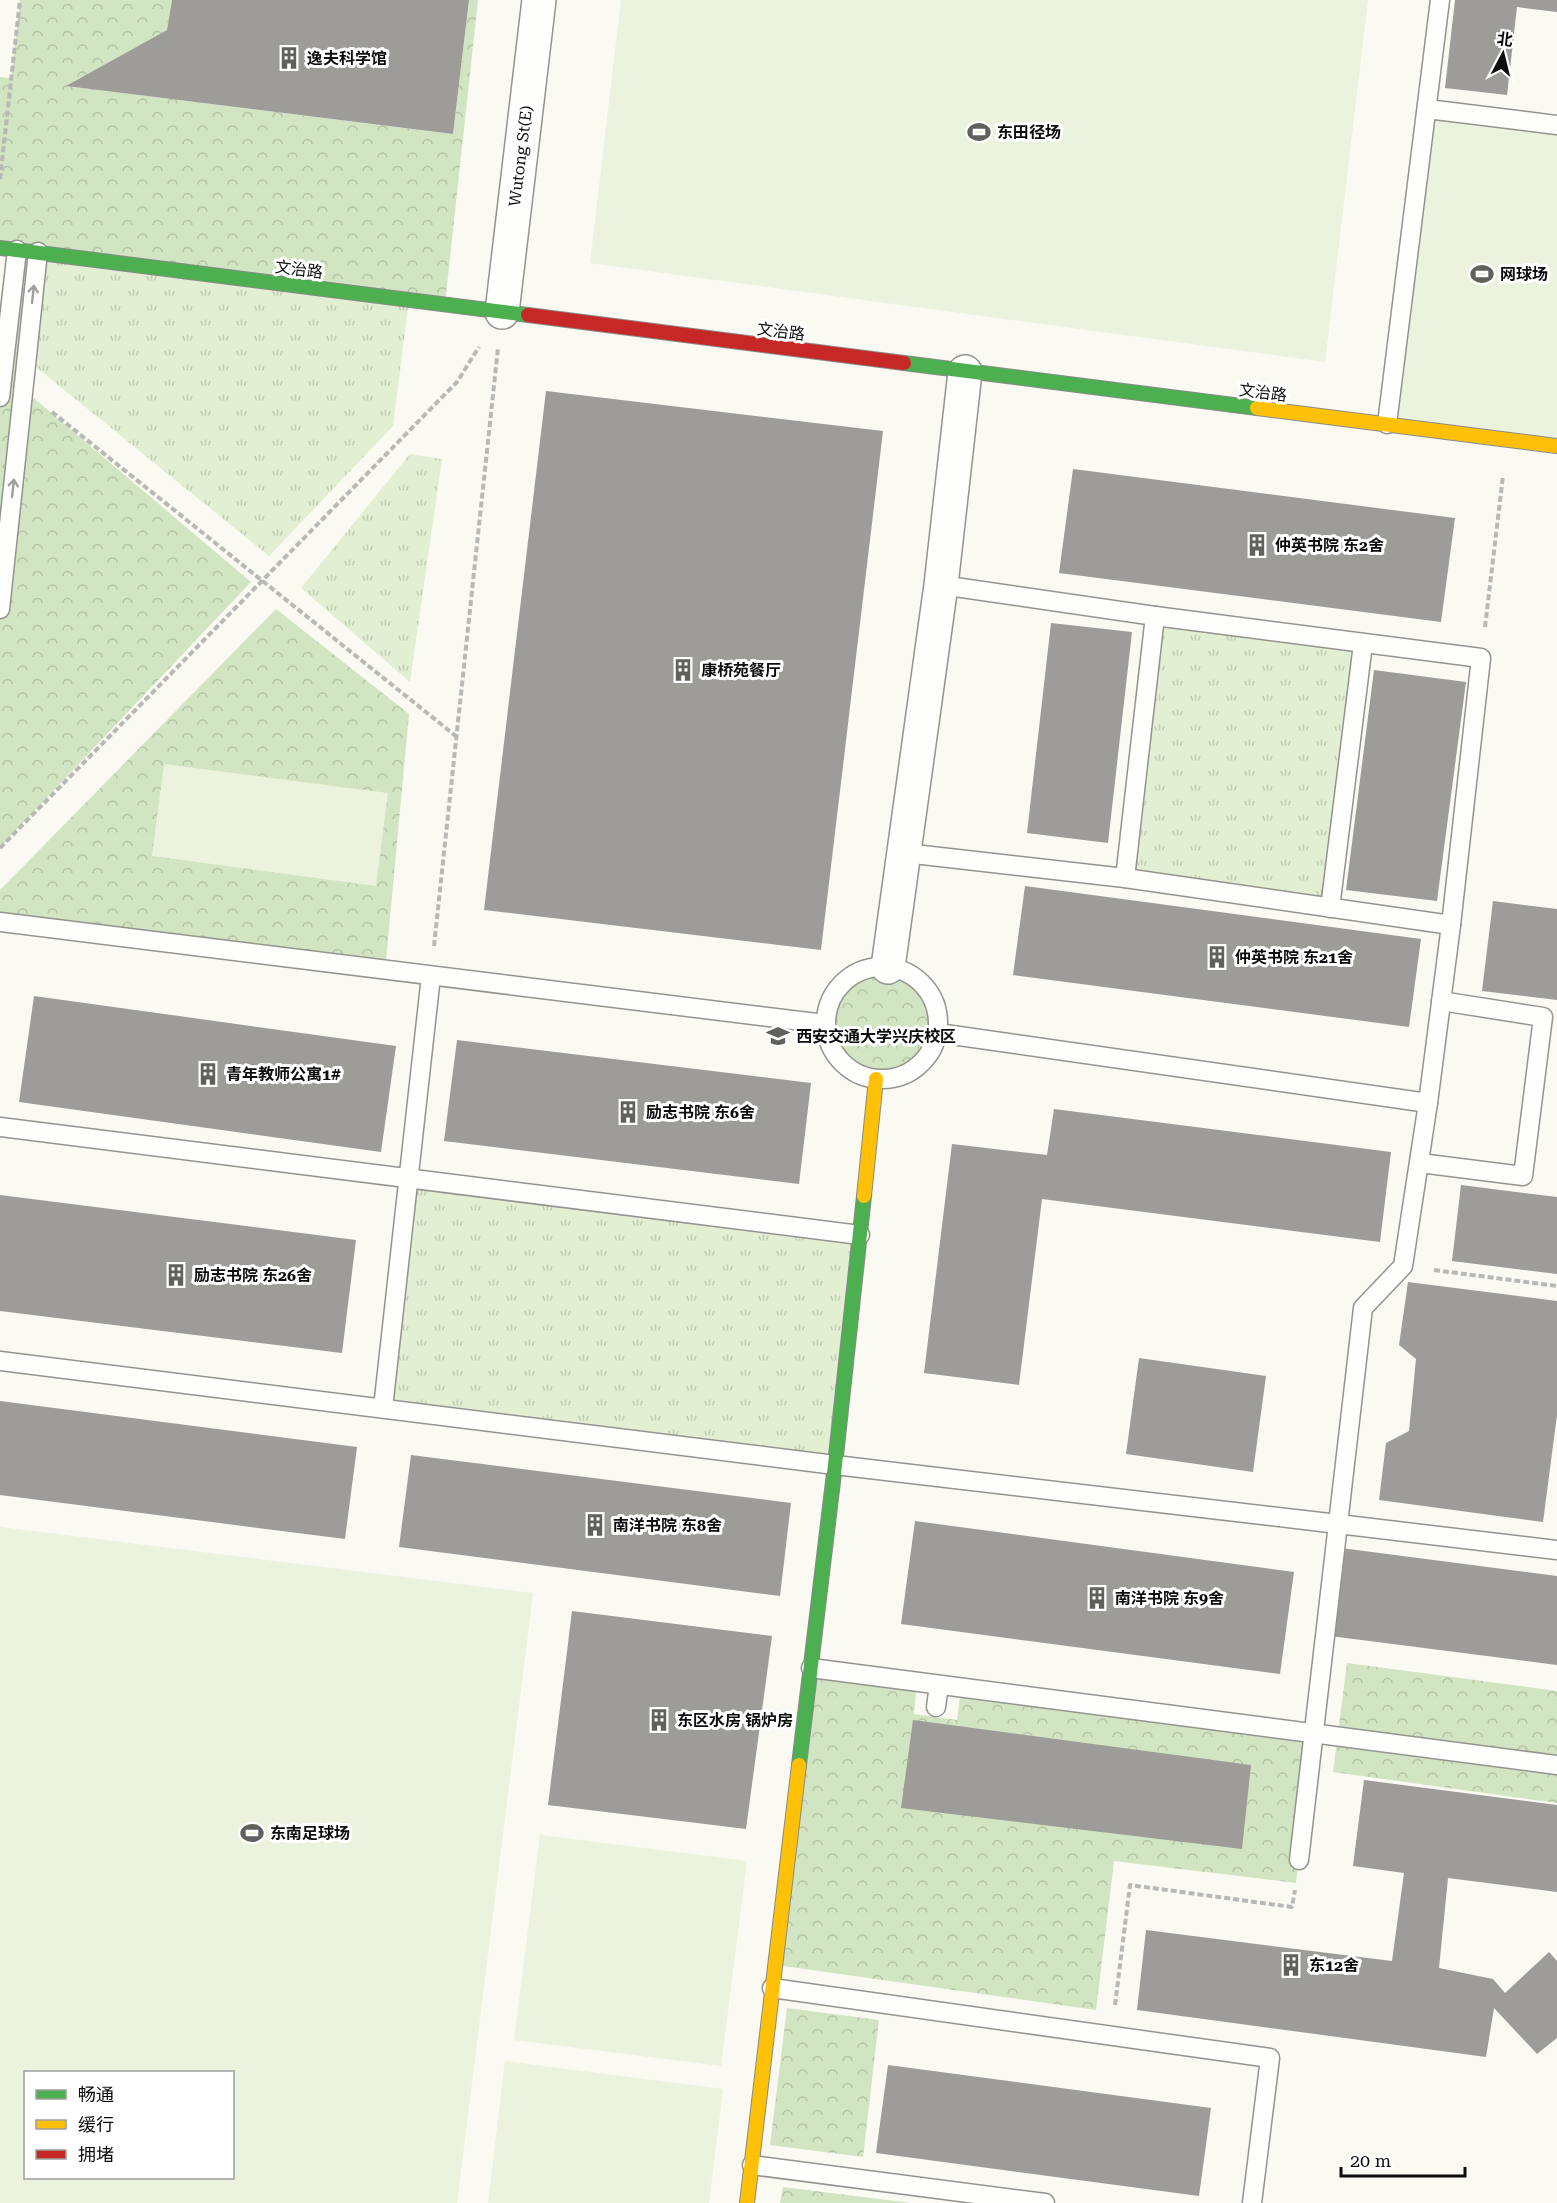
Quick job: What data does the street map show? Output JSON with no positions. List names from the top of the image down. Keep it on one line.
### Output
{"streets":{"street":["Wutong St(E)","文治路"]},"crossings":[["Wutong St(E)","文治路"]],"places":{"building":["逸夫科学馆","仲英书院 东2舍","康桥苑餐厅","仲英书院 东21舍","青年教师公寓1#","励志书院 东6舍","励志书院 东26舍","南洋书院 东8舍","南洋书院 东9舍","东区水房 锅炉房","东12舍"],"sports":["东田径场","网球场","东南足球场"],"school or university":["西安交通大学兴庆校区"]},"legend":["畅通","缓行","拥堵"],"scale_bar":"20 m","north":"top"}
